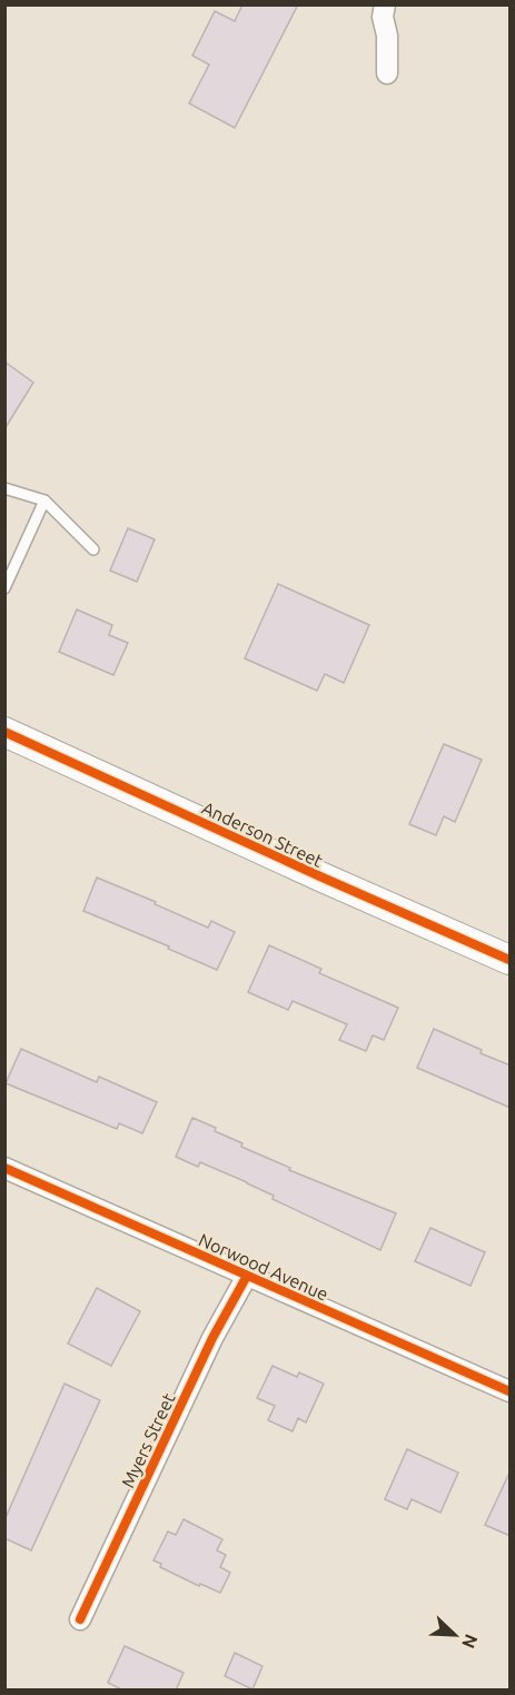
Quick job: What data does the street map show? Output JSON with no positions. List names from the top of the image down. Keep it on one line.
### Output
{"streets":{"street":["Anderson Street","Norwood Avenue","Myers Street"]},"crossings":[["Norwood Avenue","Myers Street"]],"north":"bottom right"}
